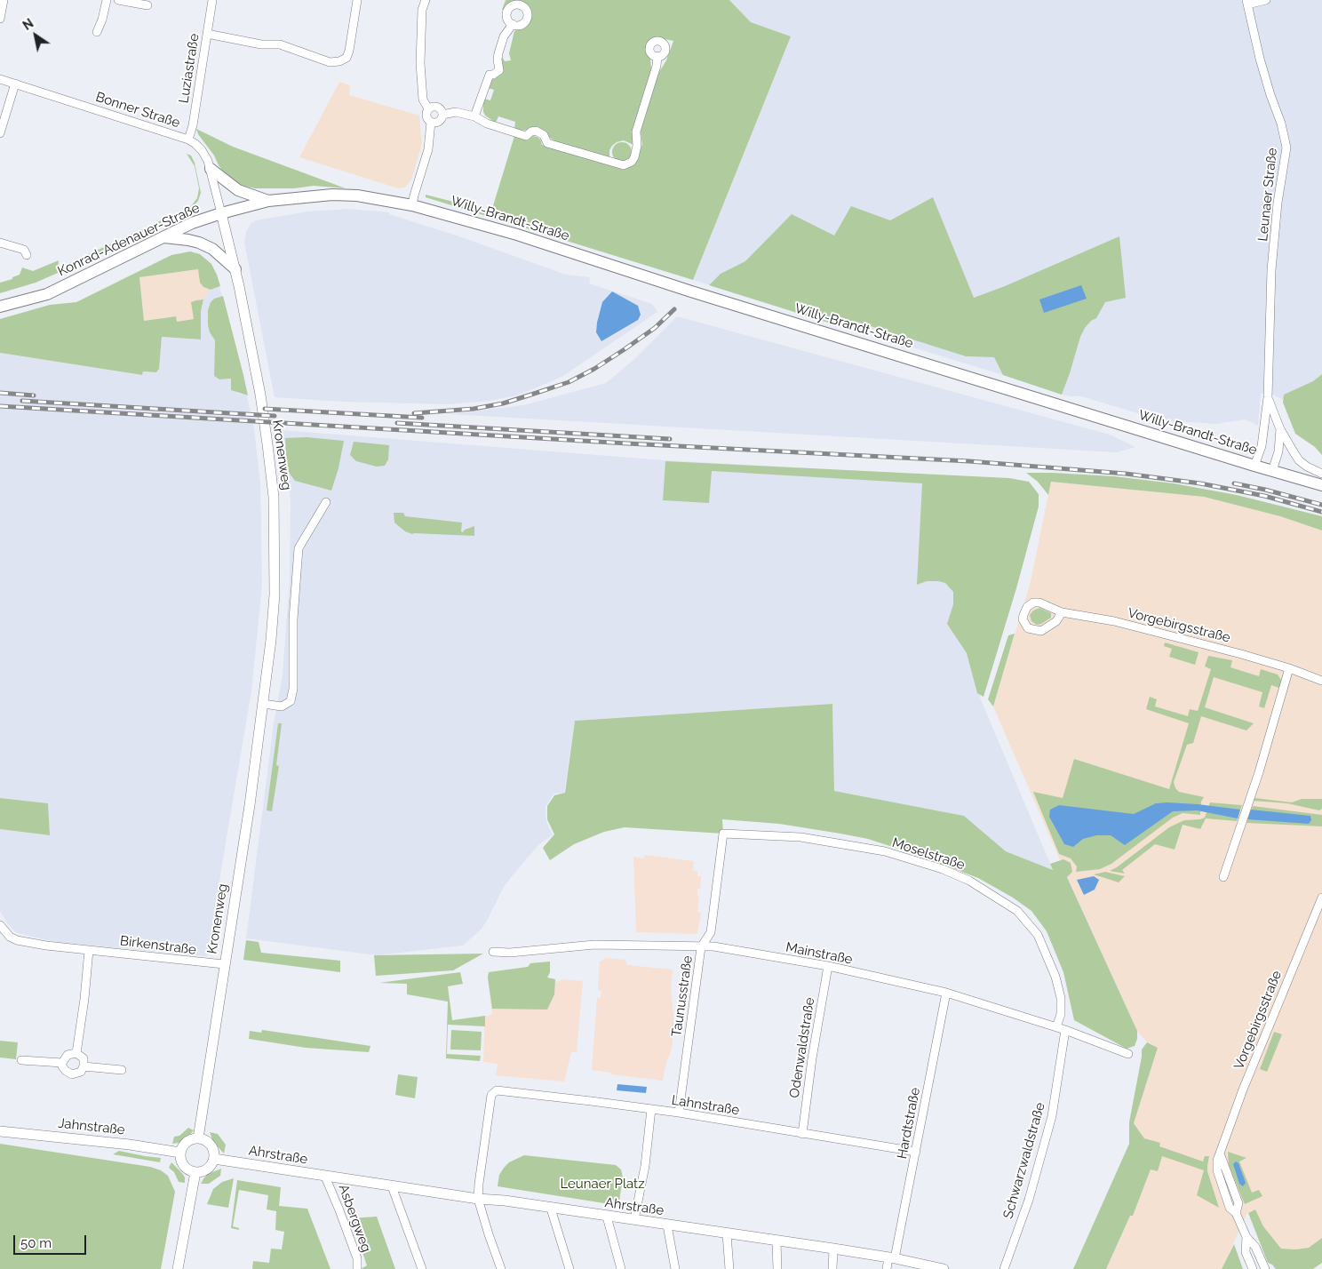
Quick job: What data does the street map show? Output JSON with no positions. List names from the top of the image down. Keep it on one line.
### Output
{"streets":{"main road":["Willy-Brandt-Straße","Konrad-Adenauer-Straße"],"street":["Luziastraße","Bonner Straße","Leunaer Straße","Kronenweg","Vorgebirgsstraße","Moselstraße","Birkenstraße","Mainstraße","Taunusstraße","Odenwaldstraße","Lahnstraße","Hardtstraße","Jahnstraße","Ahrstraße","Schwarzwaldstraße","Asbergweg"]},"crossings":[["Luziastraße","Bonner Straße"],["Bonner Straße","Konrad-Adenauer-Straße"],["Bonner Straße","Kronenweg"],["Leunaer Straße","Willy-Brandt-Straße"],["Willy-Brandt-Straße","Konrad-Adenauer-Straße"],["Konrad-Adenauer-Straße","Kronenweg"],["Kronenweg","Birkenstraße"],["Kronenweg","Jahnstraße"],["Kronenweg","Ahrstraße"],["Moselstraße","Mainstraße"],["Moselstraße","Taunusstraße"],["Moselstraße","Schwarzwaldstraße"],["Mainstraße","Taunusstraße"],["Mainstraße","Odenwaldstraße"],["Mainstraße","Hardtstraße"],["Mainstraße","Schwarzwaldstraße"],["Taunusstraße","Lahnstraße"],["Odenwaldstraße","Lahnstraße"],["Lahnstraße","Hardtstraße"],["Lahnstraße","Ahrstraße"],["Hardtstraße","Ahrstraße"],["Jahnstraße","Ahrstraße"],["Ahrstraße","Asbergweg"]],"parks":["Leunaer Platz"],"scale_bar":"50 m","north":"top left"}
